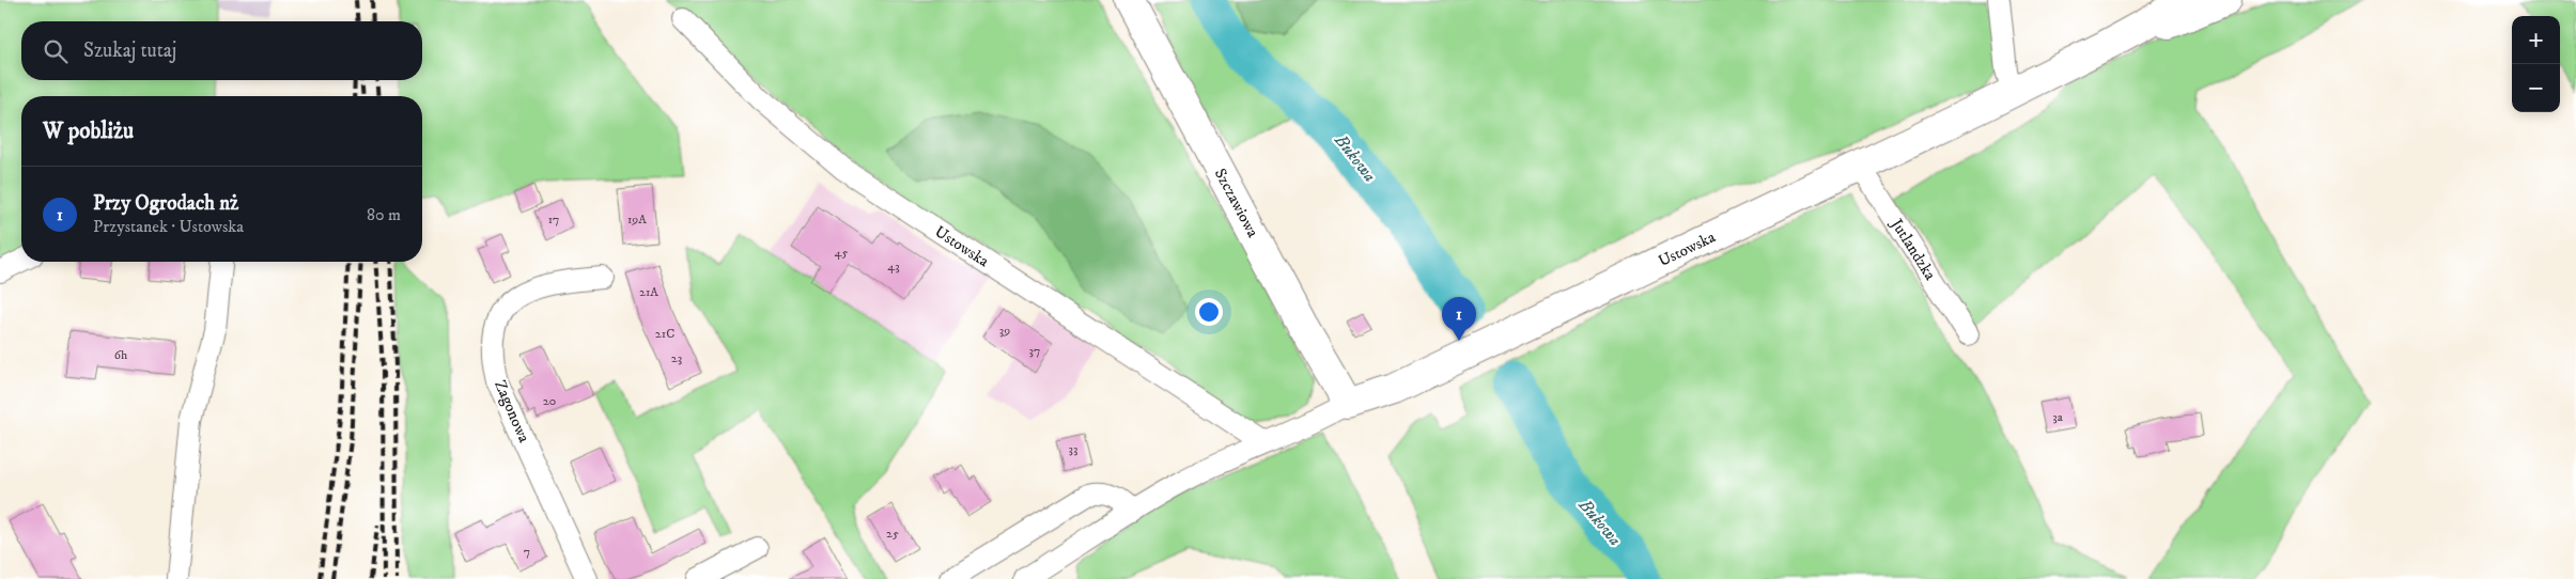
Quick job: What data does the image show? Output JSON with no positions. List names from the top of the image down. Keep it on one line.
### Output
{"streets":{"street":["Szczawiowa","Ustowska","Jutlandzka","Zagonowa"]},"crossings":[["Szczawiowa","Ustowska"],["Ustowska","Jutlandzka"]],"water":["Bukowa"],"house_numbers":["17","19A","45","43","21A","39","21C","37","6h","23","20","3a","33","25","7"],"page":{"map_buttons":["+","−"],"search":"Szukaj tutaj","heading":"W pobliżu","list":[{"mark":"1","name":"Przy Ogrodach nż","note":"Przystanek · Ustowska","value":"80 m"}],"pins":"1"}}
